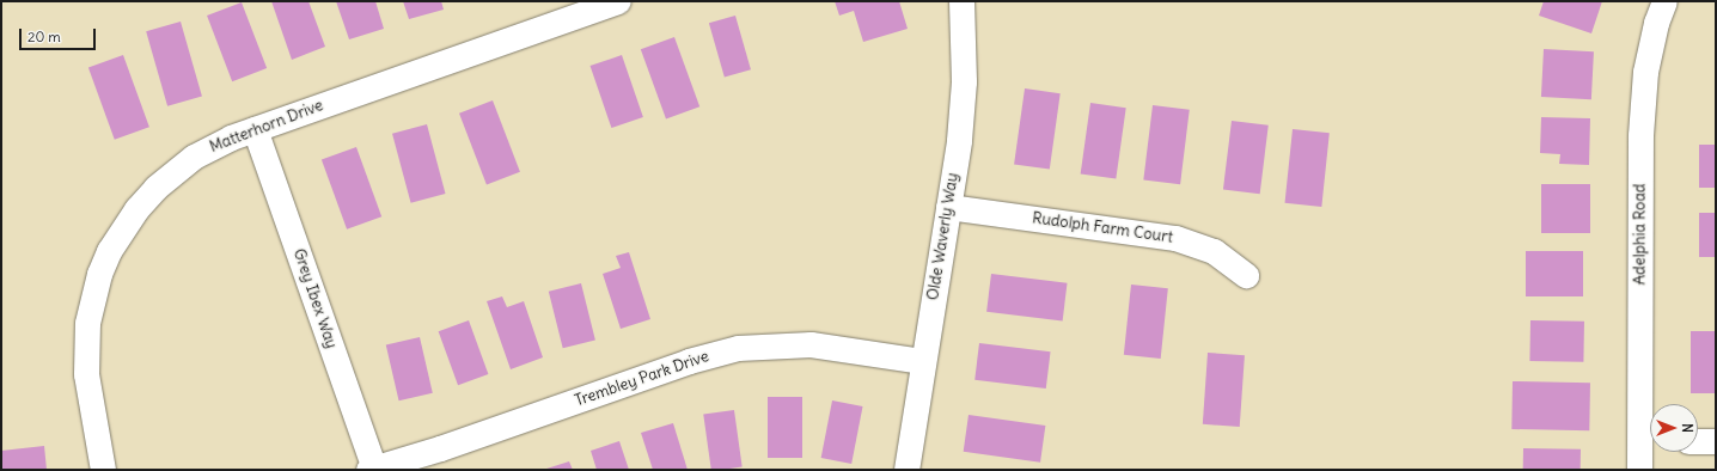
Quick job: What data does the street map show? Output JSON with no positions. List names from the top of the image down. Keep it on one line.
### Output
{"streets":{"street":["Matterhorn Drive","Rudolph Farm Court","Adelphia Road","Olde Waverly Way","Grey Ibex Way","Trembley Park Drive"]},"crossings":[["Matterhorn Drive","Grey Ibex Way"],["Rudolph Farm Court","Olde Waverly Way"],["Olde Waverly Way","Trembley Park Drive"],["Grey Ibex Way","Trembley Park Drive"]],"scale_bar":"20 m","north":"right"}
